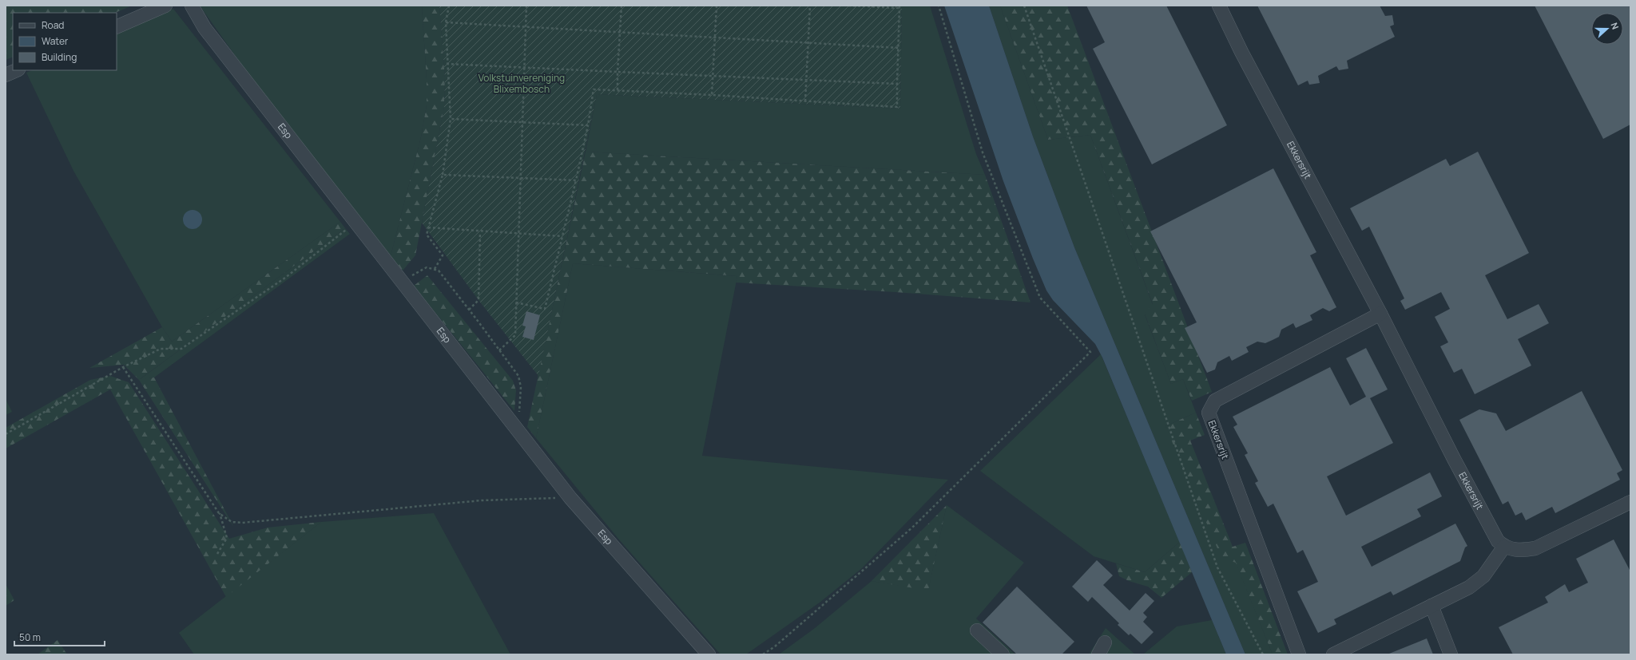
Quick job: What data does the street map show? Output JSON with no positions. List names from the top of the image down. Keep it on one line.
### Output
{"streets":{"street":["Esp","Ekkersrijt"]},"parks":["Volkstuinvereniging Blixembosch"],"legend":["Road","Water","Building"],"scale_bar":"50 m","north":"right"}
